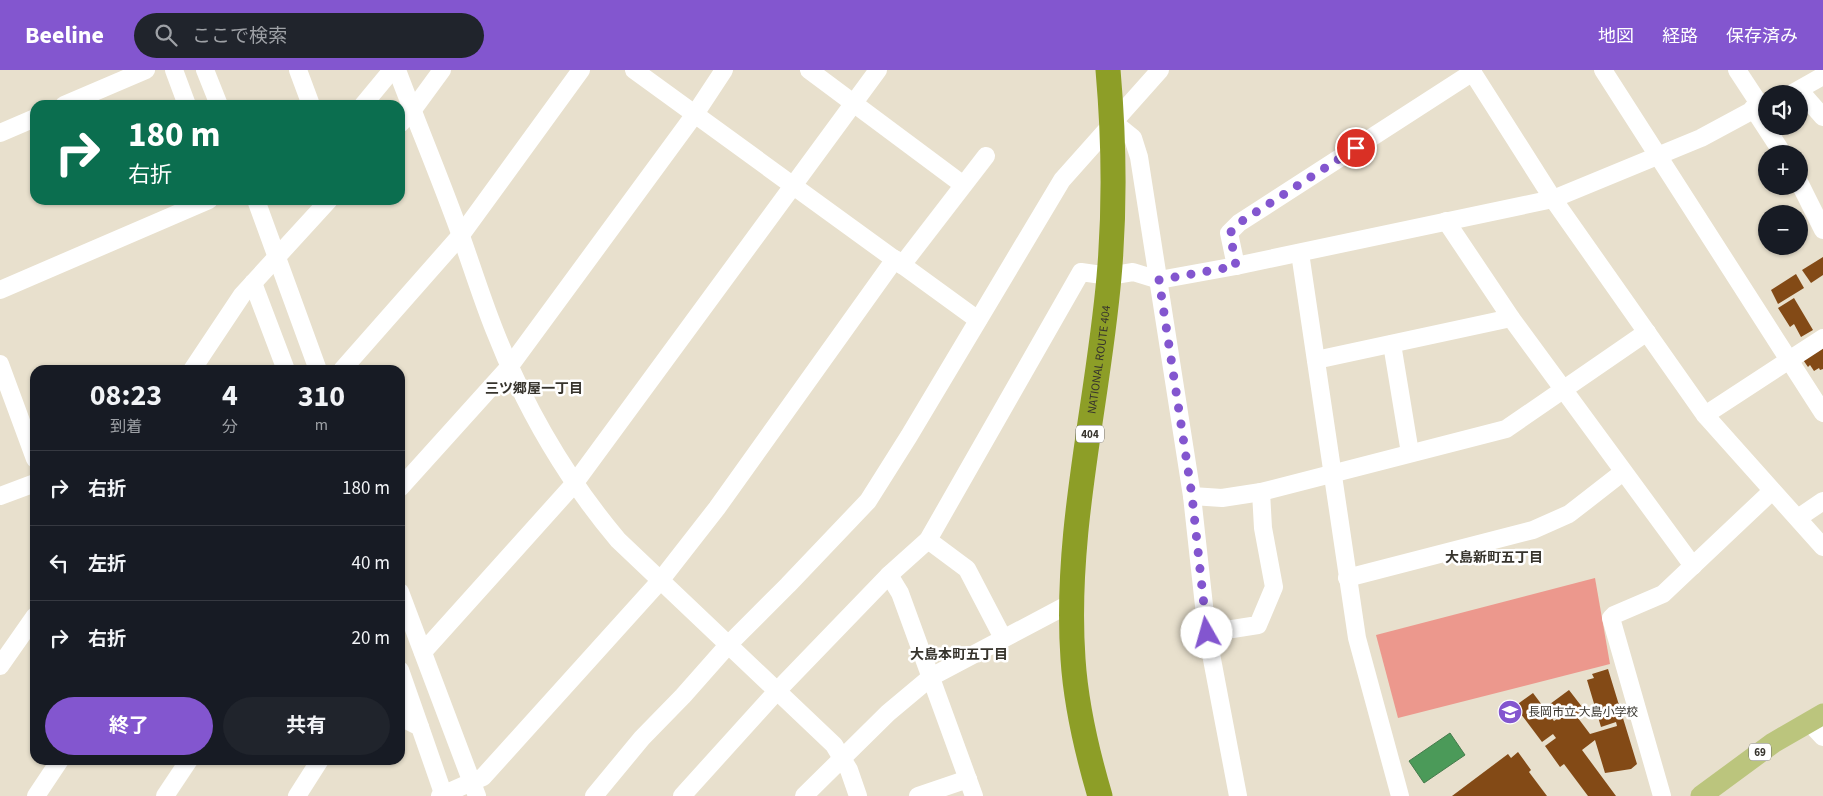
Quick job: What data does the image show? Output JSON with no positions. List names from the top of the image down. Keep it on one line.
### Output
{"streets":{"highway":["NATIONAL ROUTE 404","404"],"main road":["69"]},"districts":["三ツ郷屋一丁目","大島新町五丁目","大島本町五丁目"],"places":{"school or university":["長岡市立 大島小学校"]},"page":{"header":"Beeline","search":"ここで検索","nav":["地図","経路","保存済み"],"map_buttons":["+","−"],"turn":["180 m","右折"],"eta":["08:23","到着","4","分","310","m"],"list":[{"name":"右折","value":"180 m"},{"name":"左折","value":"40 m"},{"name":"右折","value":"20 m"}],"buttons":["終了","共有"]}}
